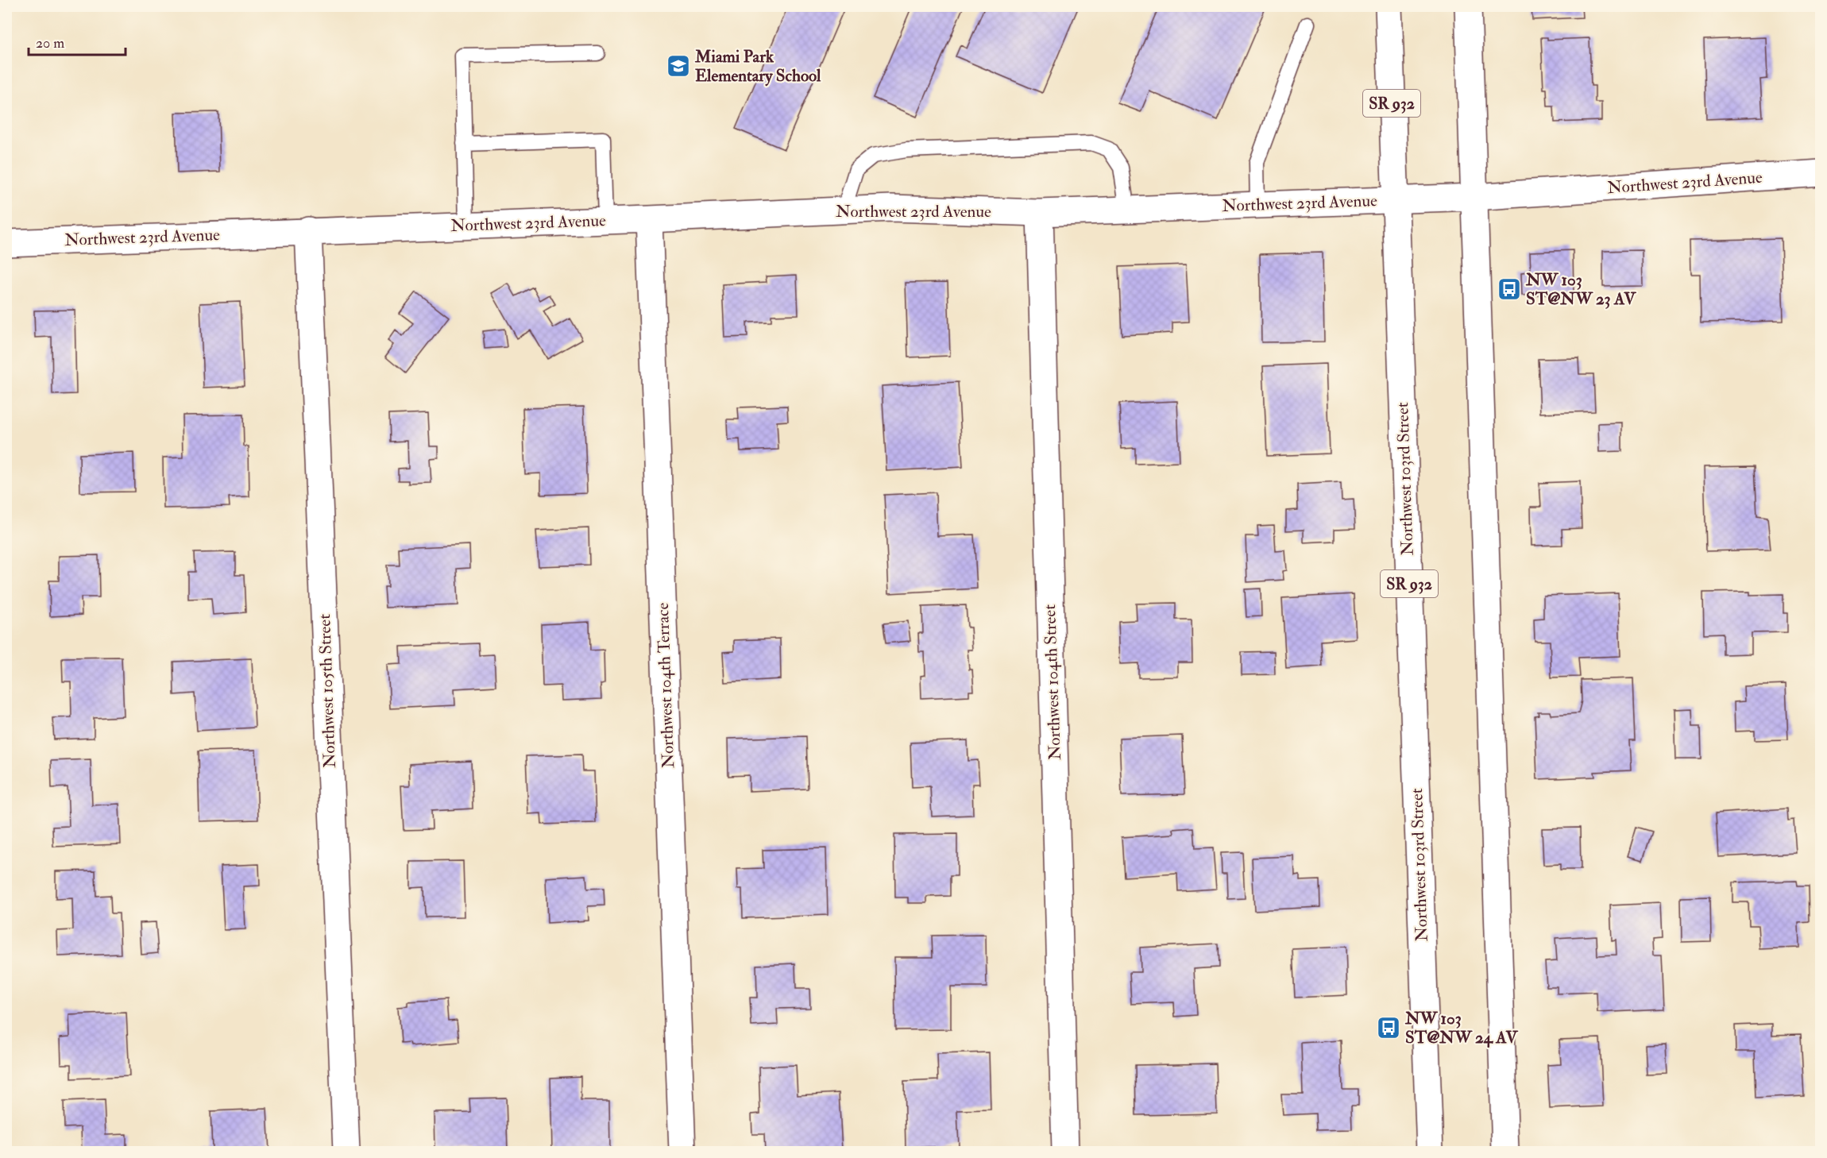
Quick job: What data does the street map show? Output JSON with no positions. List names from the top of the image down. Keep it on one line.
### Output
{"streets":{"street":["SR 932","Northwest 23rd Avenue","Northwest 103rd Street","Northwest 104th Street","Northwest 104th Terrace","Northwest 105th Street"]},"crossings":[["Northwest 23rd Avenue","Northwest 103rd Street"],["Northwest 23rd Avenue","Northwest 104th Street"],["Northwest 23rd Avenue","Northwest 104th Terrace"],["Northwest 23rd Avenue","Northwest 105th Street"]],"places":{"school or university":["Miami Park Elementary School"],"bus stop":["NW 103 ST@NW 23 AV","NW 103 ST@NW 24 AV"]},"scale_bar":"20 m"}
